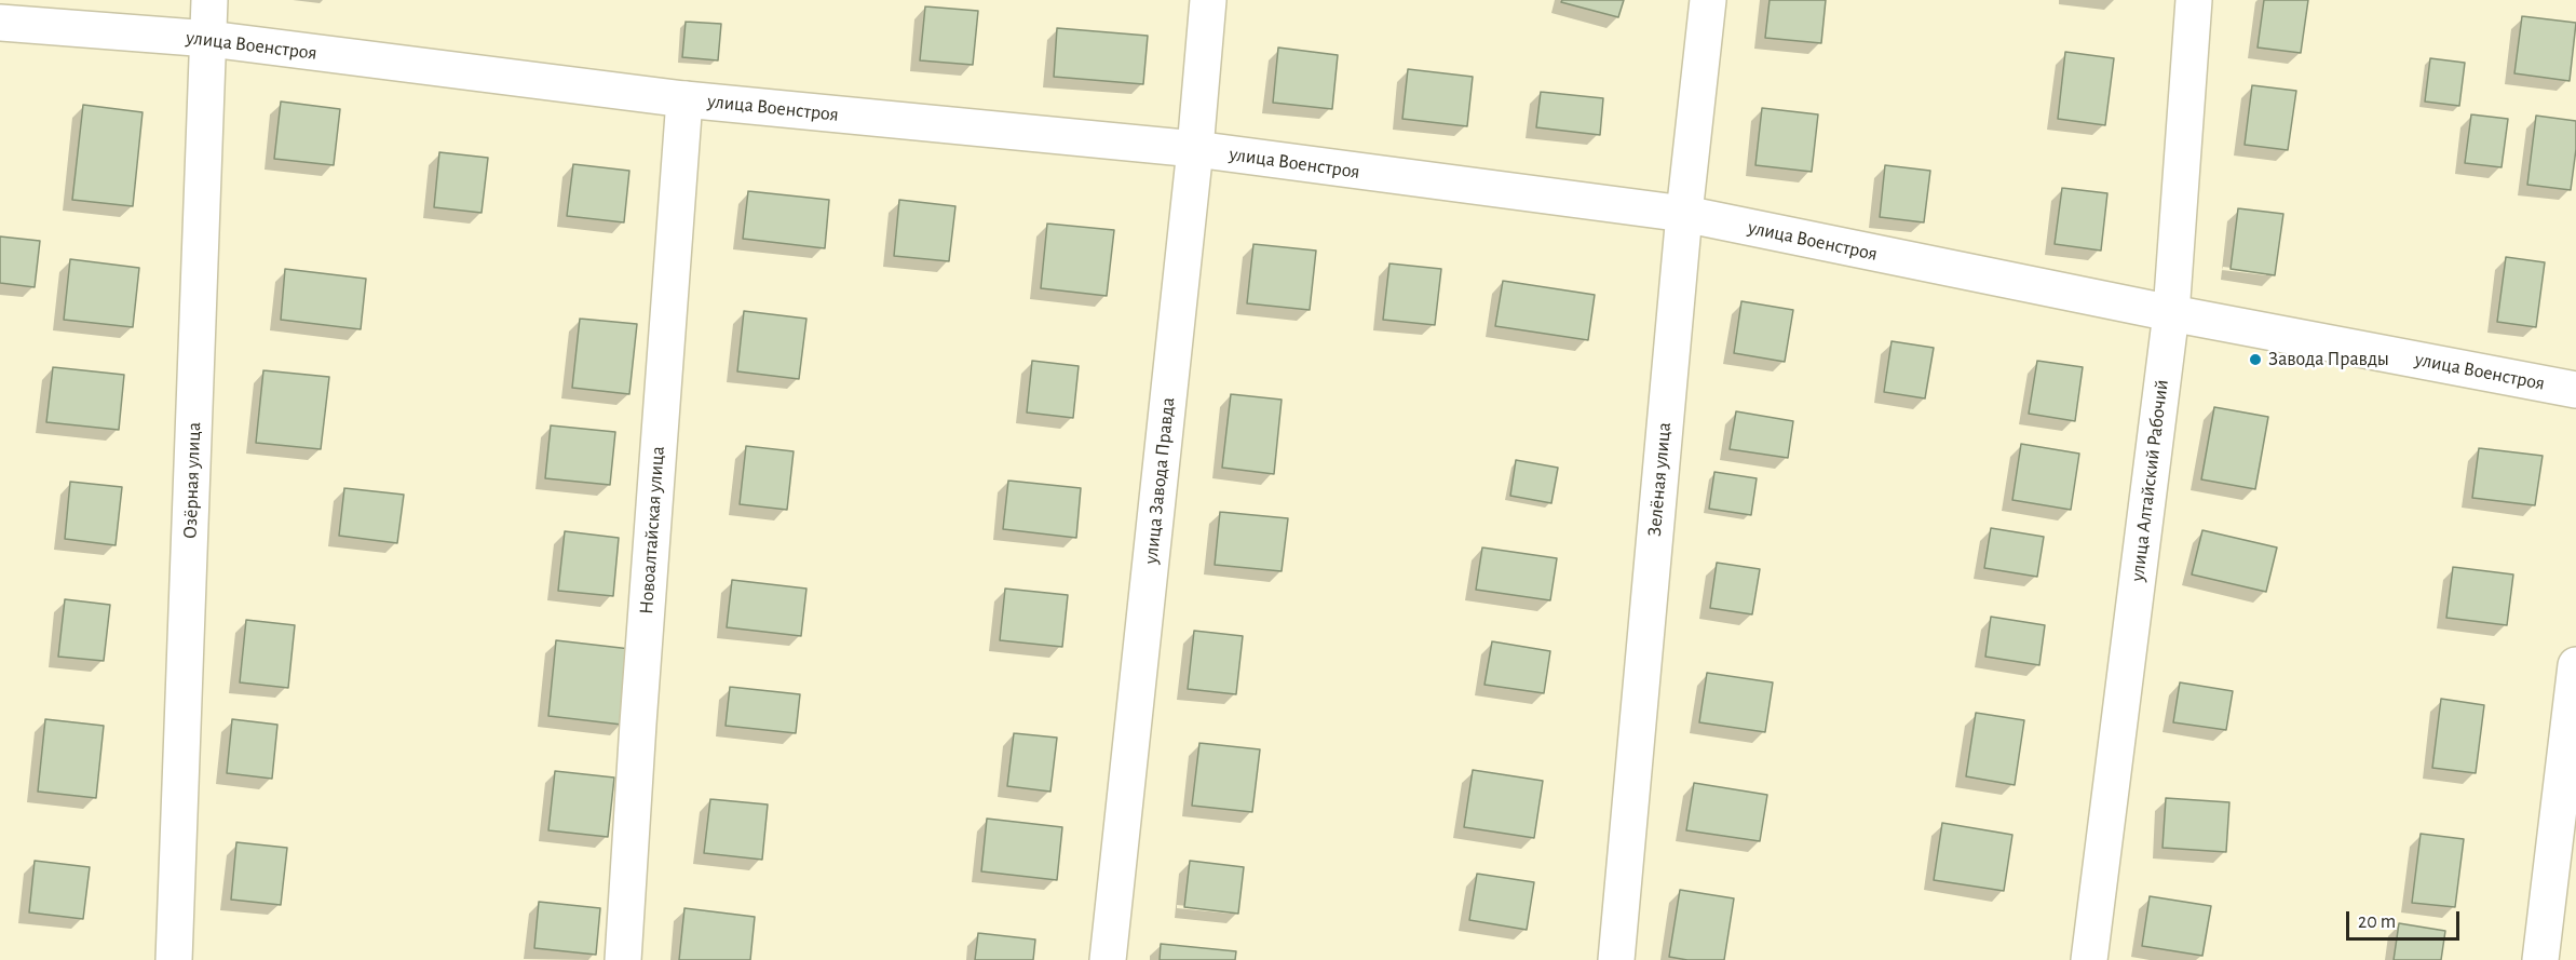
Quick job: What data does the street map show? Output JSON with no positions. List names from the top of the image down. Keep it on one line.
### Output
{"streets":{"street":["улица Военстроя","Зелёная улица","Озёрная улица","улица Завода Правда","улица Алтайский Рабочий","Новоалтайская улица"]},"crossings":[["улица Военстроя","Зелёная улица"],["улица Военстроя","Озёрная улица"],["улица Военстроя","улица Завода Правда"],["улица Военстроя","улица Алтайский Рабочий"],["улица Военстроя","Новоалтайская улица"]],"places":["Завода Правды"],"scale_bar":"20 m"}
